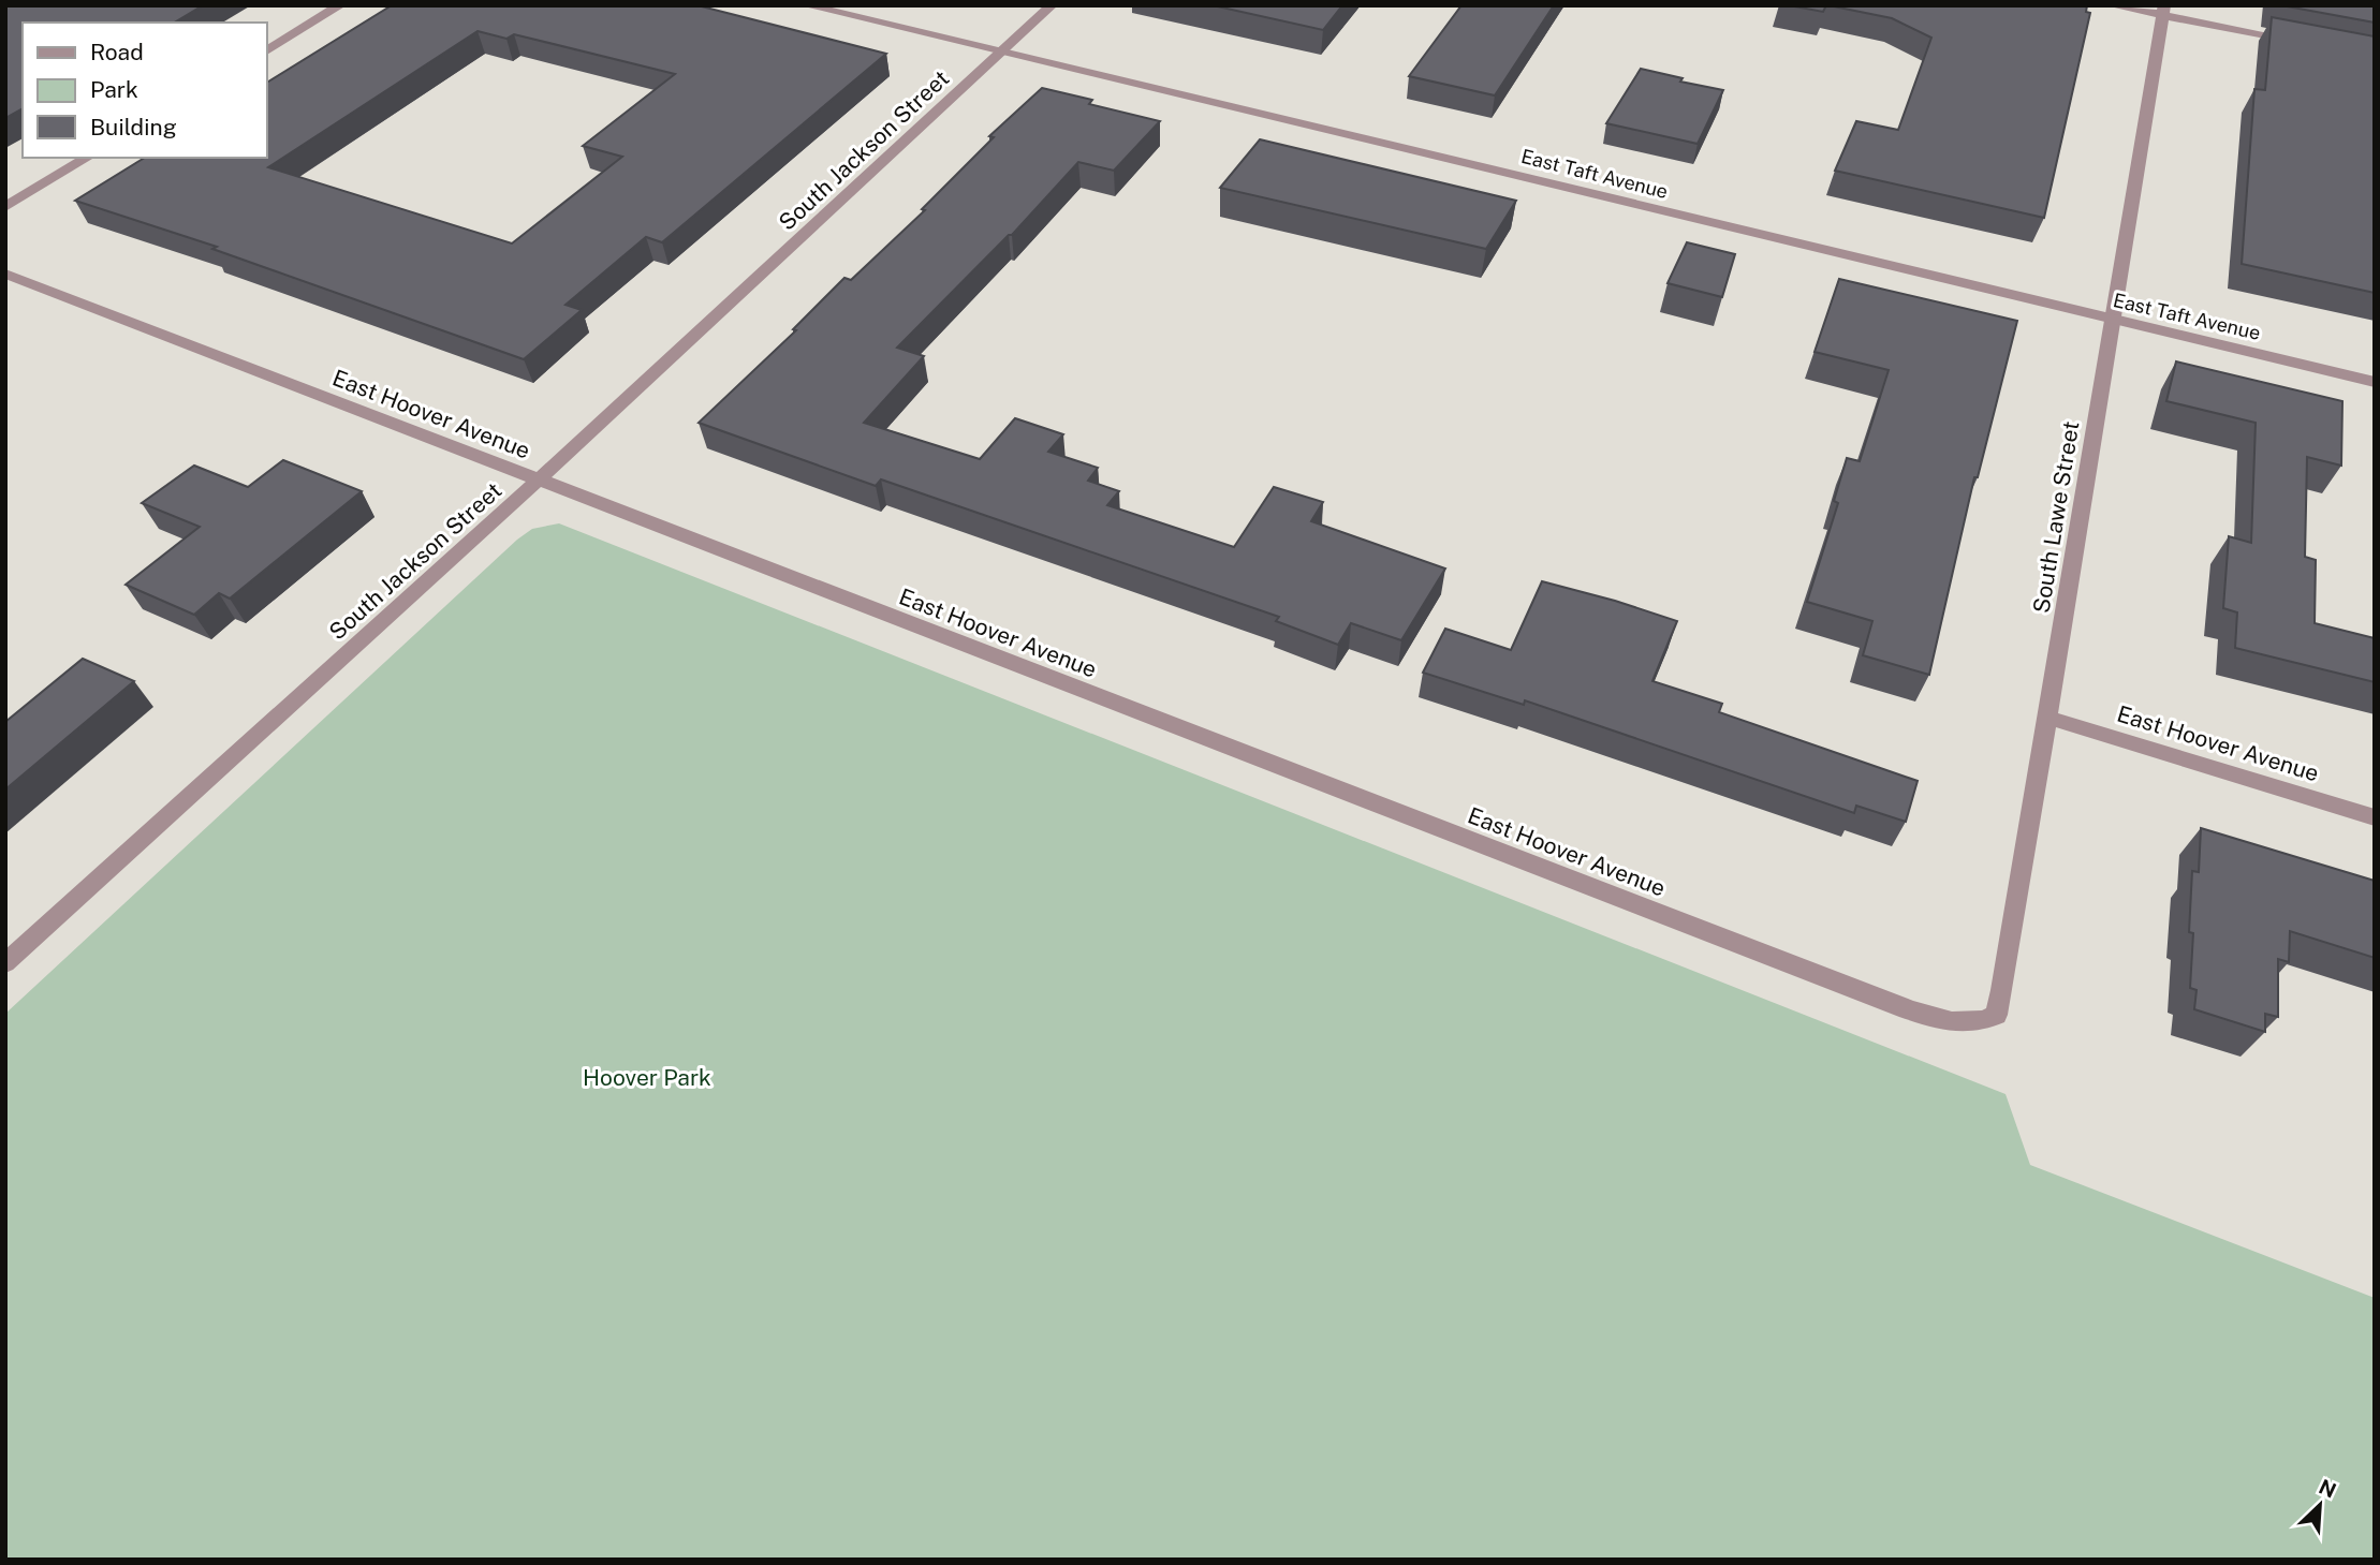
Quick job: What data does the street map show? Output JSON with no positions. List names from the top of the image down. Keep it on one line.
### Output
{"streets":{"street":["South Jackson Street","East Taft Avenue","East Hoover Avenue","South Lawe Street"]},"crossings":[["South Jackson Street","East Taft Avenue"],["South Jackson Street","East Hoover Avenue"],["East Taft Avenue","South Lawe Street"],["East Hoover Avenue","South Lawe Street"]],"parks":["Hoover Park"],"legend":["Road","Park","Building"],"north":"top right"}
